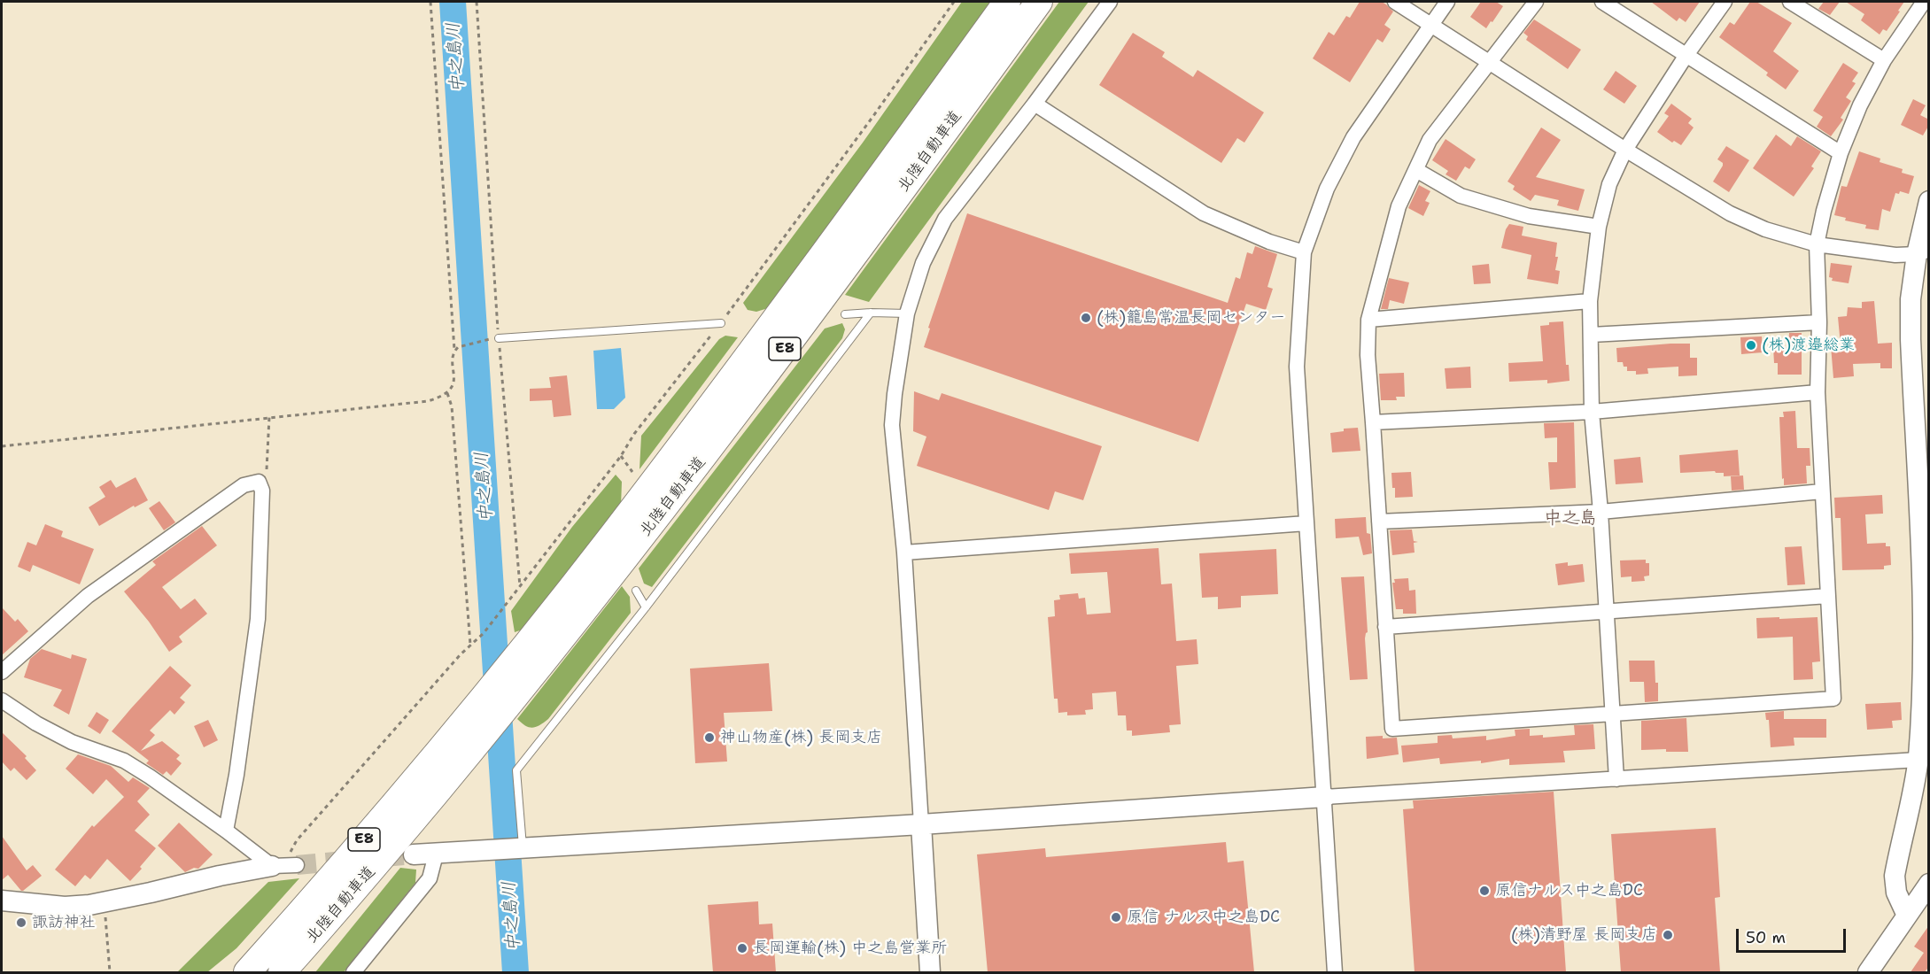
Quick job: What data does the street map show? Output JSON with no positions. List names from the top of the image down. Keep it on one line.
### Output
{"streets":{"highway":["北陸自動車道","E8"]},"districts":["中之島"],"water":["中之島川"],"places":["(株)籠島常温長岡センター","(株)渡邉総業","神山物産(株) 長岡支店","原信ナルス中之島DC","原信 ナルス中之島DC","諏訪神社","(株)清野屋 長岡支店","長岡運輸(株) 中之島営業所"],"scale_bar":"50 m"}
